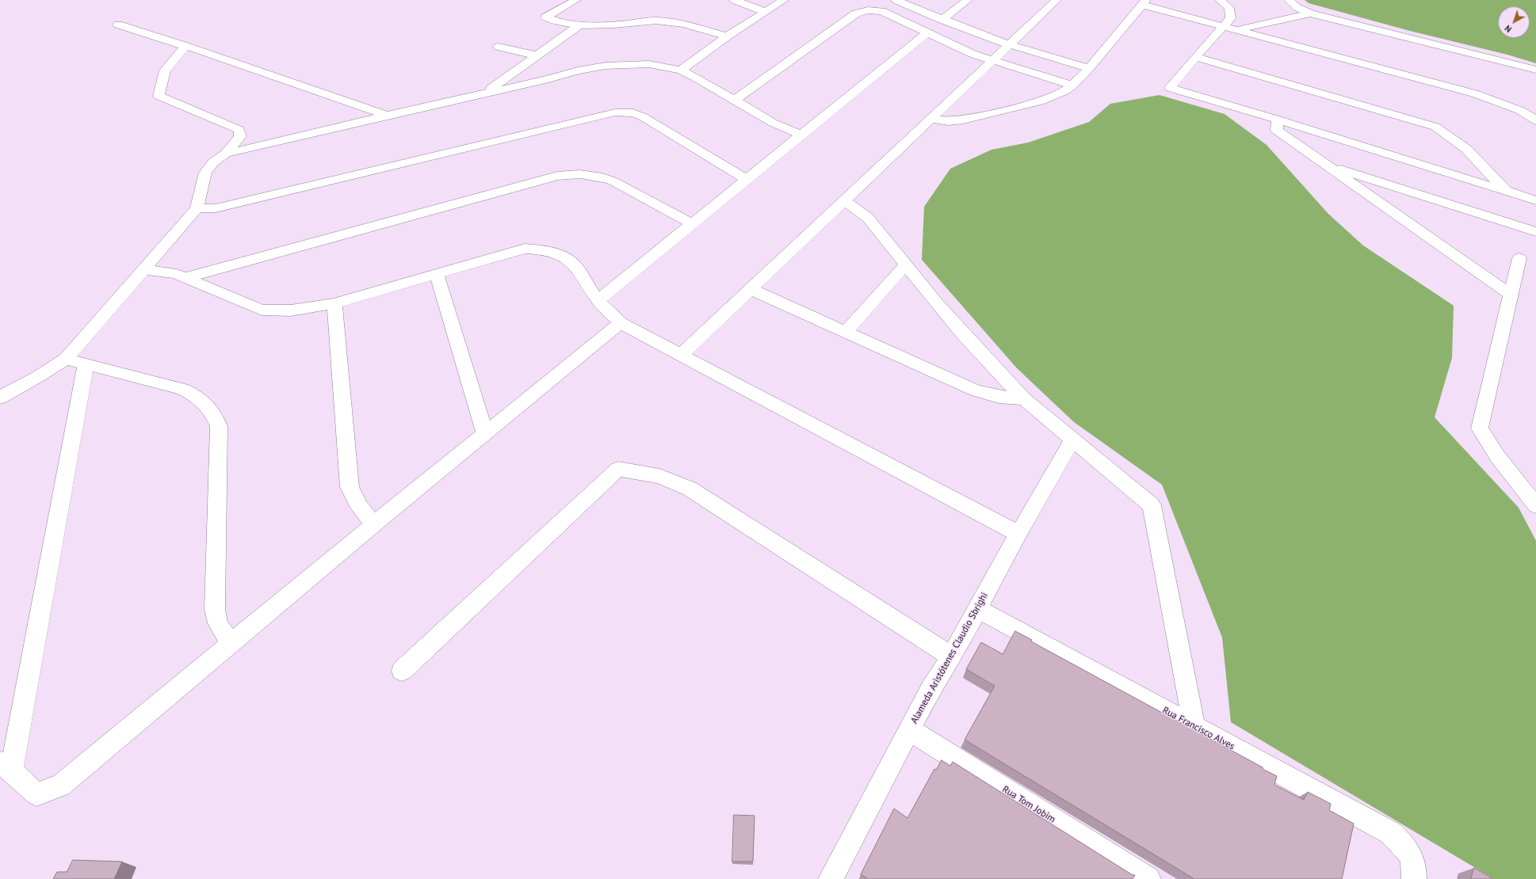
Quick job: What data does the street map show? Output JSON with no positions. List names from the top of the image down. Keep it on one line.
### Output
{"streets":{"street":["Alameda Aristótenes Claudio Sbrighi","Rua Francisco Alves","Rua Tom Jobim"]},"crossings":[["Alameda Aristótenes Claudio Sbrighi","Rua Francisco Alves"],["Alameda Aristótenes Claudio Sbrighi","Rua Tom Jobim"]],"north":"bottom left"}
